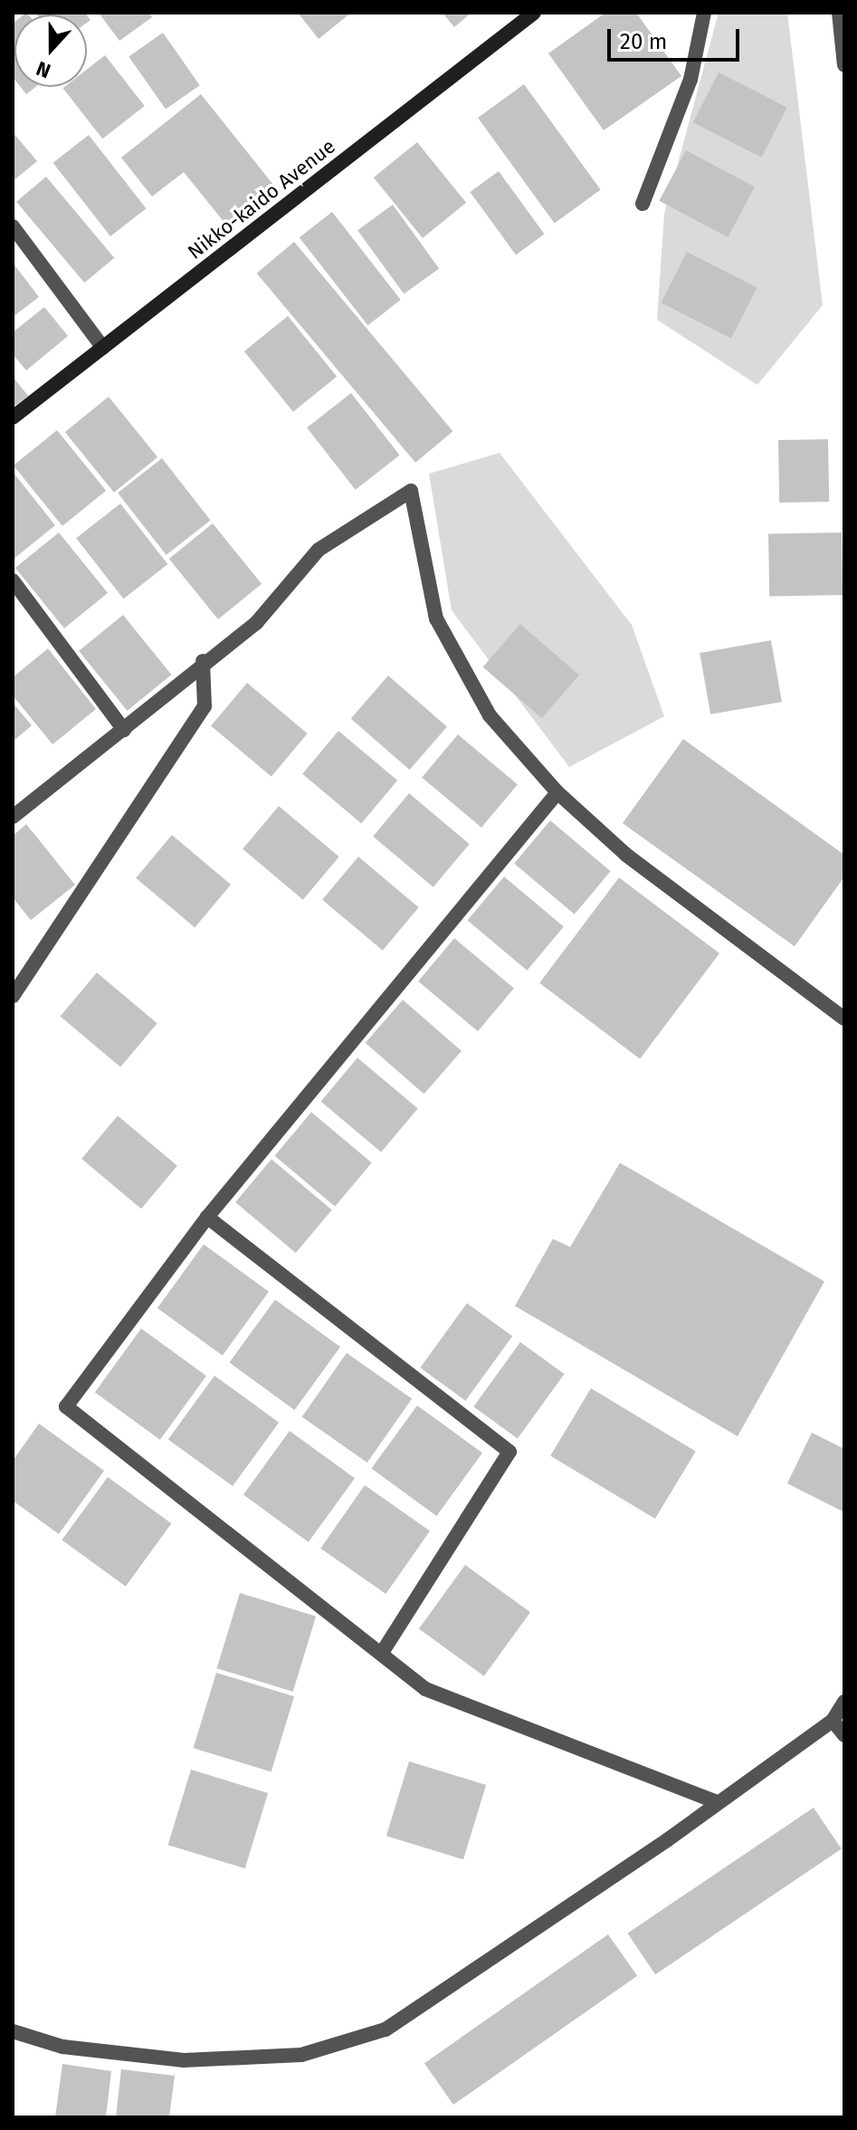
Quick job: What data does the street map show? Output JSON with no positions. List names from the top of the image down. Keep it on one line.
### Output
{"streets":{"main road":["Nikko-kaido Avenue"]},"scale_bar":"20 m","north":"bottom"}
